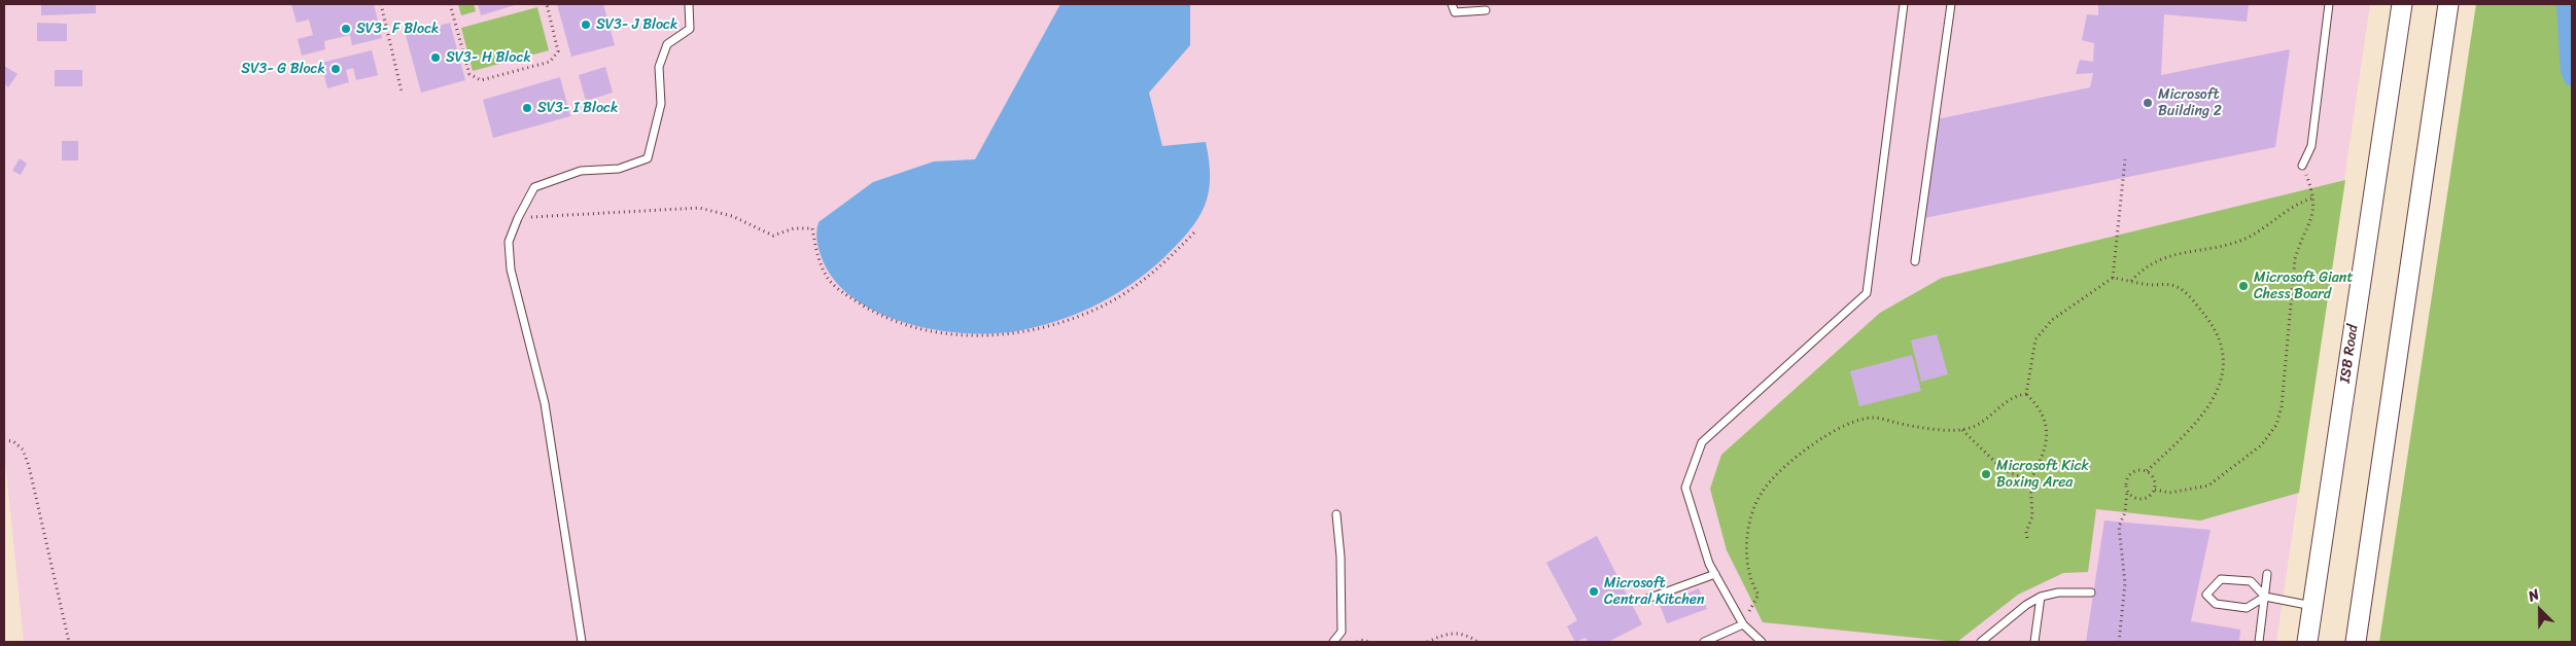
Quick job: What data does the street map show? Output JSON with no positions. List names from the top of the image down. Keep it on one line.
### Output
{"streets":{"main road":["ISB Road"]},"places":["SV3- J Block","SV3- F Block","SV3- H Block","SV3- G Block","Microsoft Building 2","SV3- I Block","Microsoft Giant Chess Board","Microsoft Kick Boxing Area","Microsoft Central Kitchen"],"north":"top left"}
